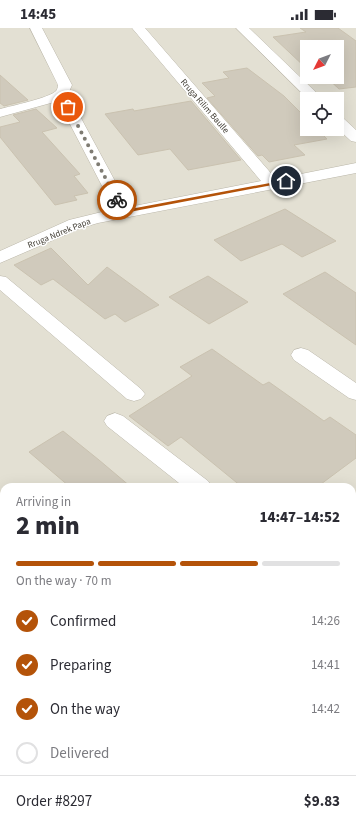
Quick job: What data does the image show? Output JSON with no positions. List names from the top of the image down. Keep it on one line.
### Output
{"streets":{"street":["Rruga Rilim Baulle","Rruga Ndrek Papa"]},"crossings":[["Rruga Rilim Baulle","Rruga Ndrek Papa"]],"north":"bottom left","page":{"status":"14:45","heading":["2 min","Arriving in","14:47–14:52"],"panel":["Order #8297","$9.83"],"bar":"On the way · 70 m","list":[["Confirmed","14:26"],["Preparing","14:41"],["On the way","14:42"],"Delivered"]}}
